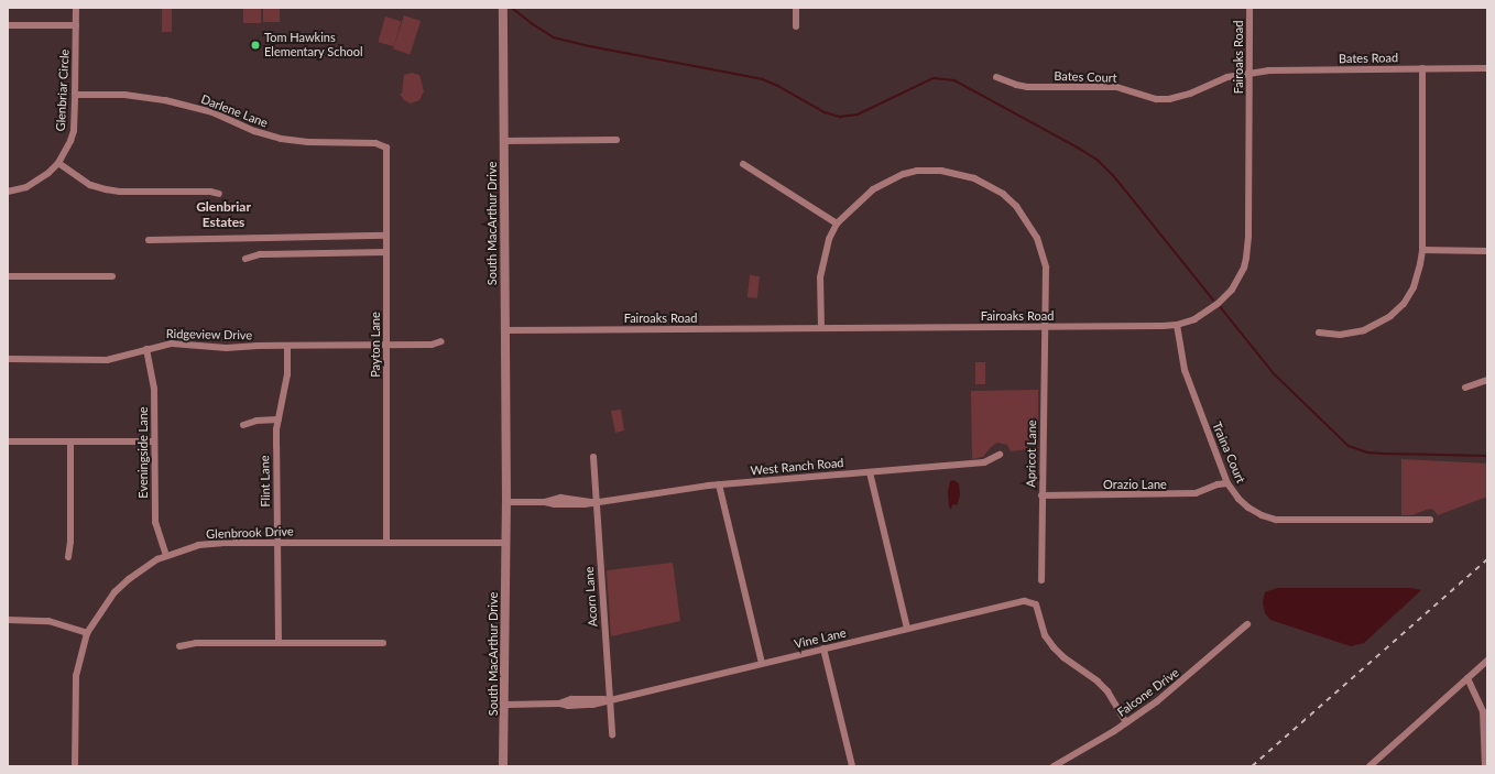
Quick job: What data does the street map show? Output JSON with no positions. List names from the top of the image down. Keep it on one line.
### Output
{"streets":{"street":["Fairoaks Road","Bates Road","Bates Court","Glenbriar Circle","Darlene Lane","South MacArthur Drive","Ridgeview Drive","Payton Lane","Eveningside Lane","Traina Court","Apricot Lane","West Ranch Road","Flint Lane","Orazio Lane","Glenbrook Drive","Acorn Lane","Vine Lane","Falcone Drive"]},"crossings":[["Fairoaks Road","Bates Road"],["Fairoaks Road","Bates Court"],["Fairoaks Road","South MacArthur Drive"],["Fairoaks Road","Traina Court"],["Fairoaks Road","Apricot Lane"],["Bates Road","Bates Court"],["Glenbriar Circle","Darlene Lane"],["Darlene Lane","Payton Lane"],["South MacArthur Drive","West Ranch Road"],["South MacArthur Drive","Glenbrook Drive"],["South MacArthur Drive","Vine Lane"],["Ridgeview Drive","Payton Lane"],["Ridgeview Drive","Eveningside Lane"],["Ridgeview Drive","Flint Lane"],["Payton Lane","Glenbrook Drive"],["Eveningside Lane","Glenbrook Drive"],["Traina Court","Orazio Lane"],["Apricot Lane","Orazio Lane"],["West Ranch Road","Acorn Lane"],["Flint Lane","Glenbrook Drive"],["Acorn Lane","Vine Lane"],["Vine Lane","Falcone Drive"]],"districts":["Glenbriar Estates"],"places":["Tom Hawkins Elementary School"]}
